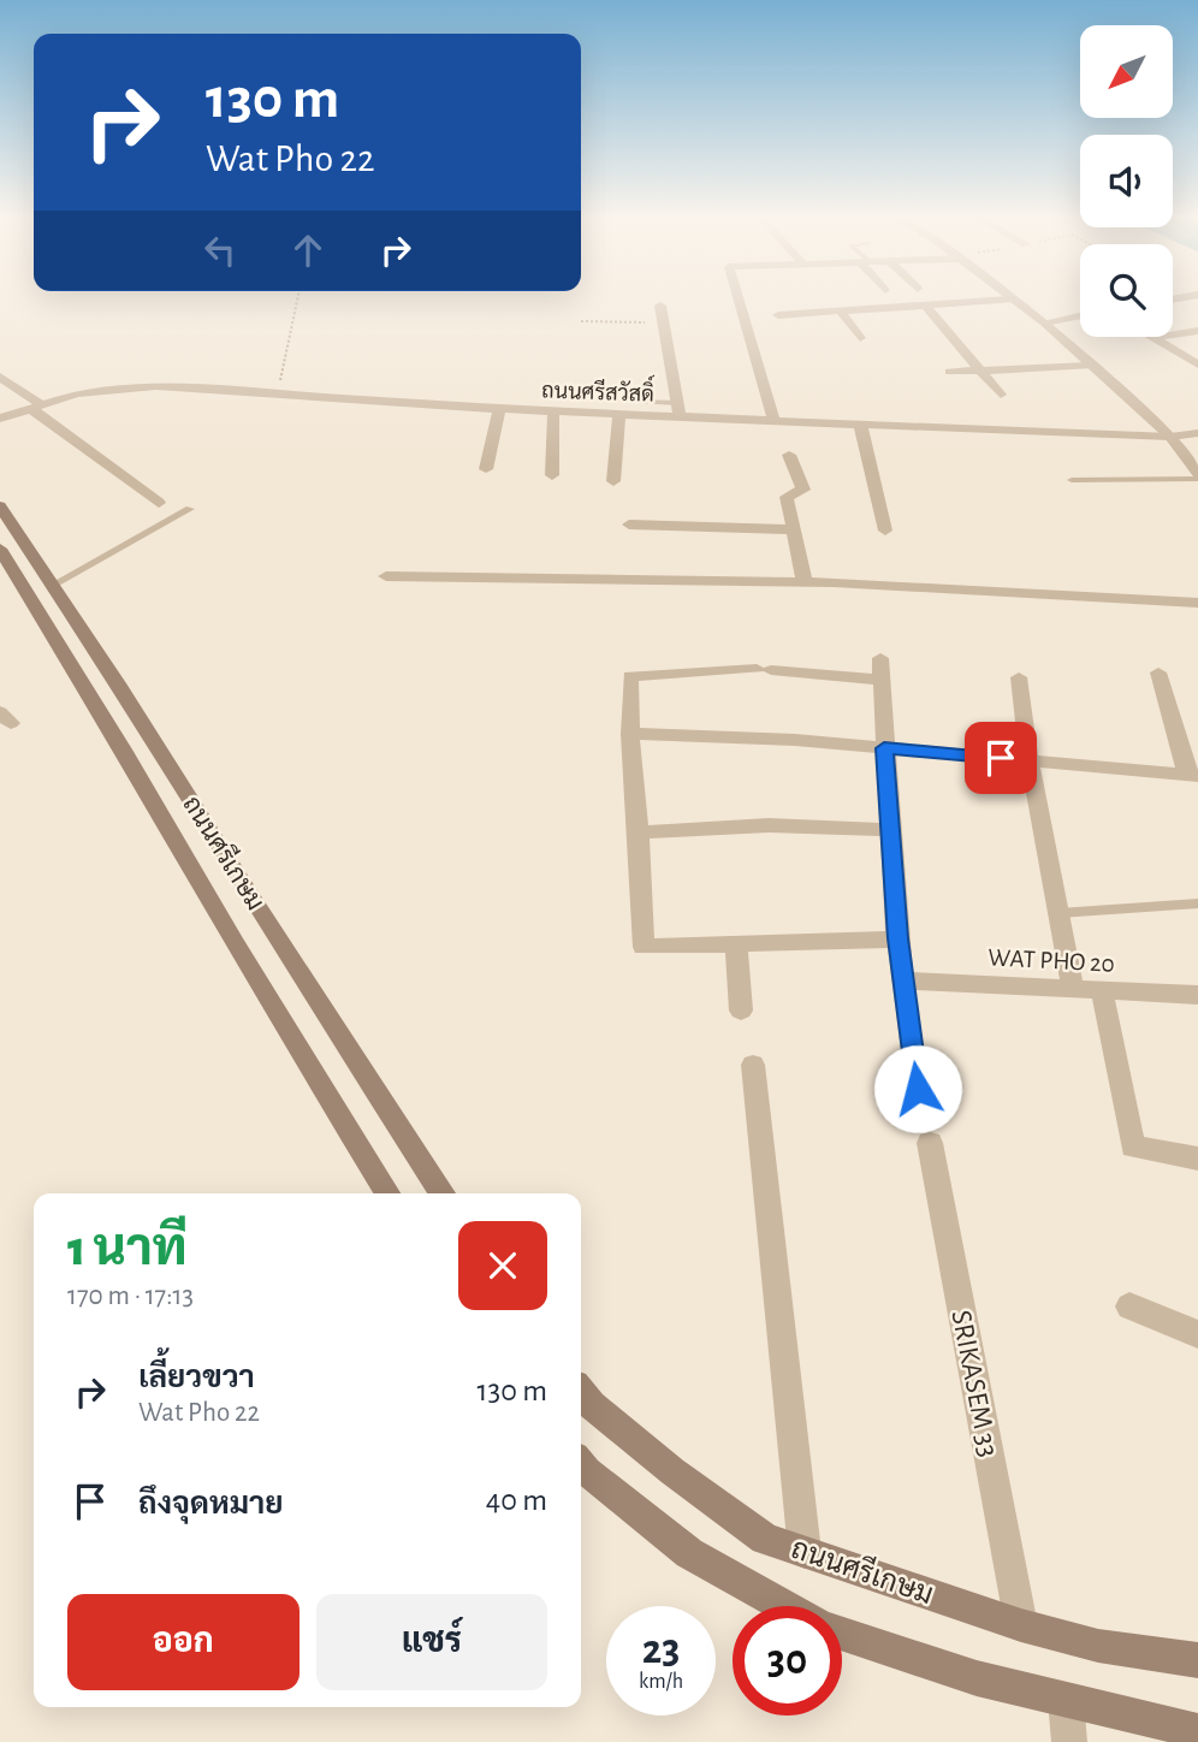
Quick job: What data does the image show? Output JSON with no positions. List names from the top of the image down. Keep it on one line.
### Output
{"streets":{"main road":["ถนนศรีเกษม"],"street":["ถนนศรีสวัสดิ์","WAT PHO 20","SRIKASEM 33"]},"crossings":[["ถนนศรีเกษม","SRIKASEM 33"]],"north":"bottom left","page":{"turn":["130 m","Wat Pho 22"],"heading":["1 นาที","170 m · 17:13"],"list":[{"name":"เลี้ยวขวา","note":"Wat Pho 22","value":"130 m"},{"name":"ถึงจุดหมาย","value":"40 m"}],"buttons":["ออก","แชร์"],"speed":"23 km/h","limit":"30"}}
